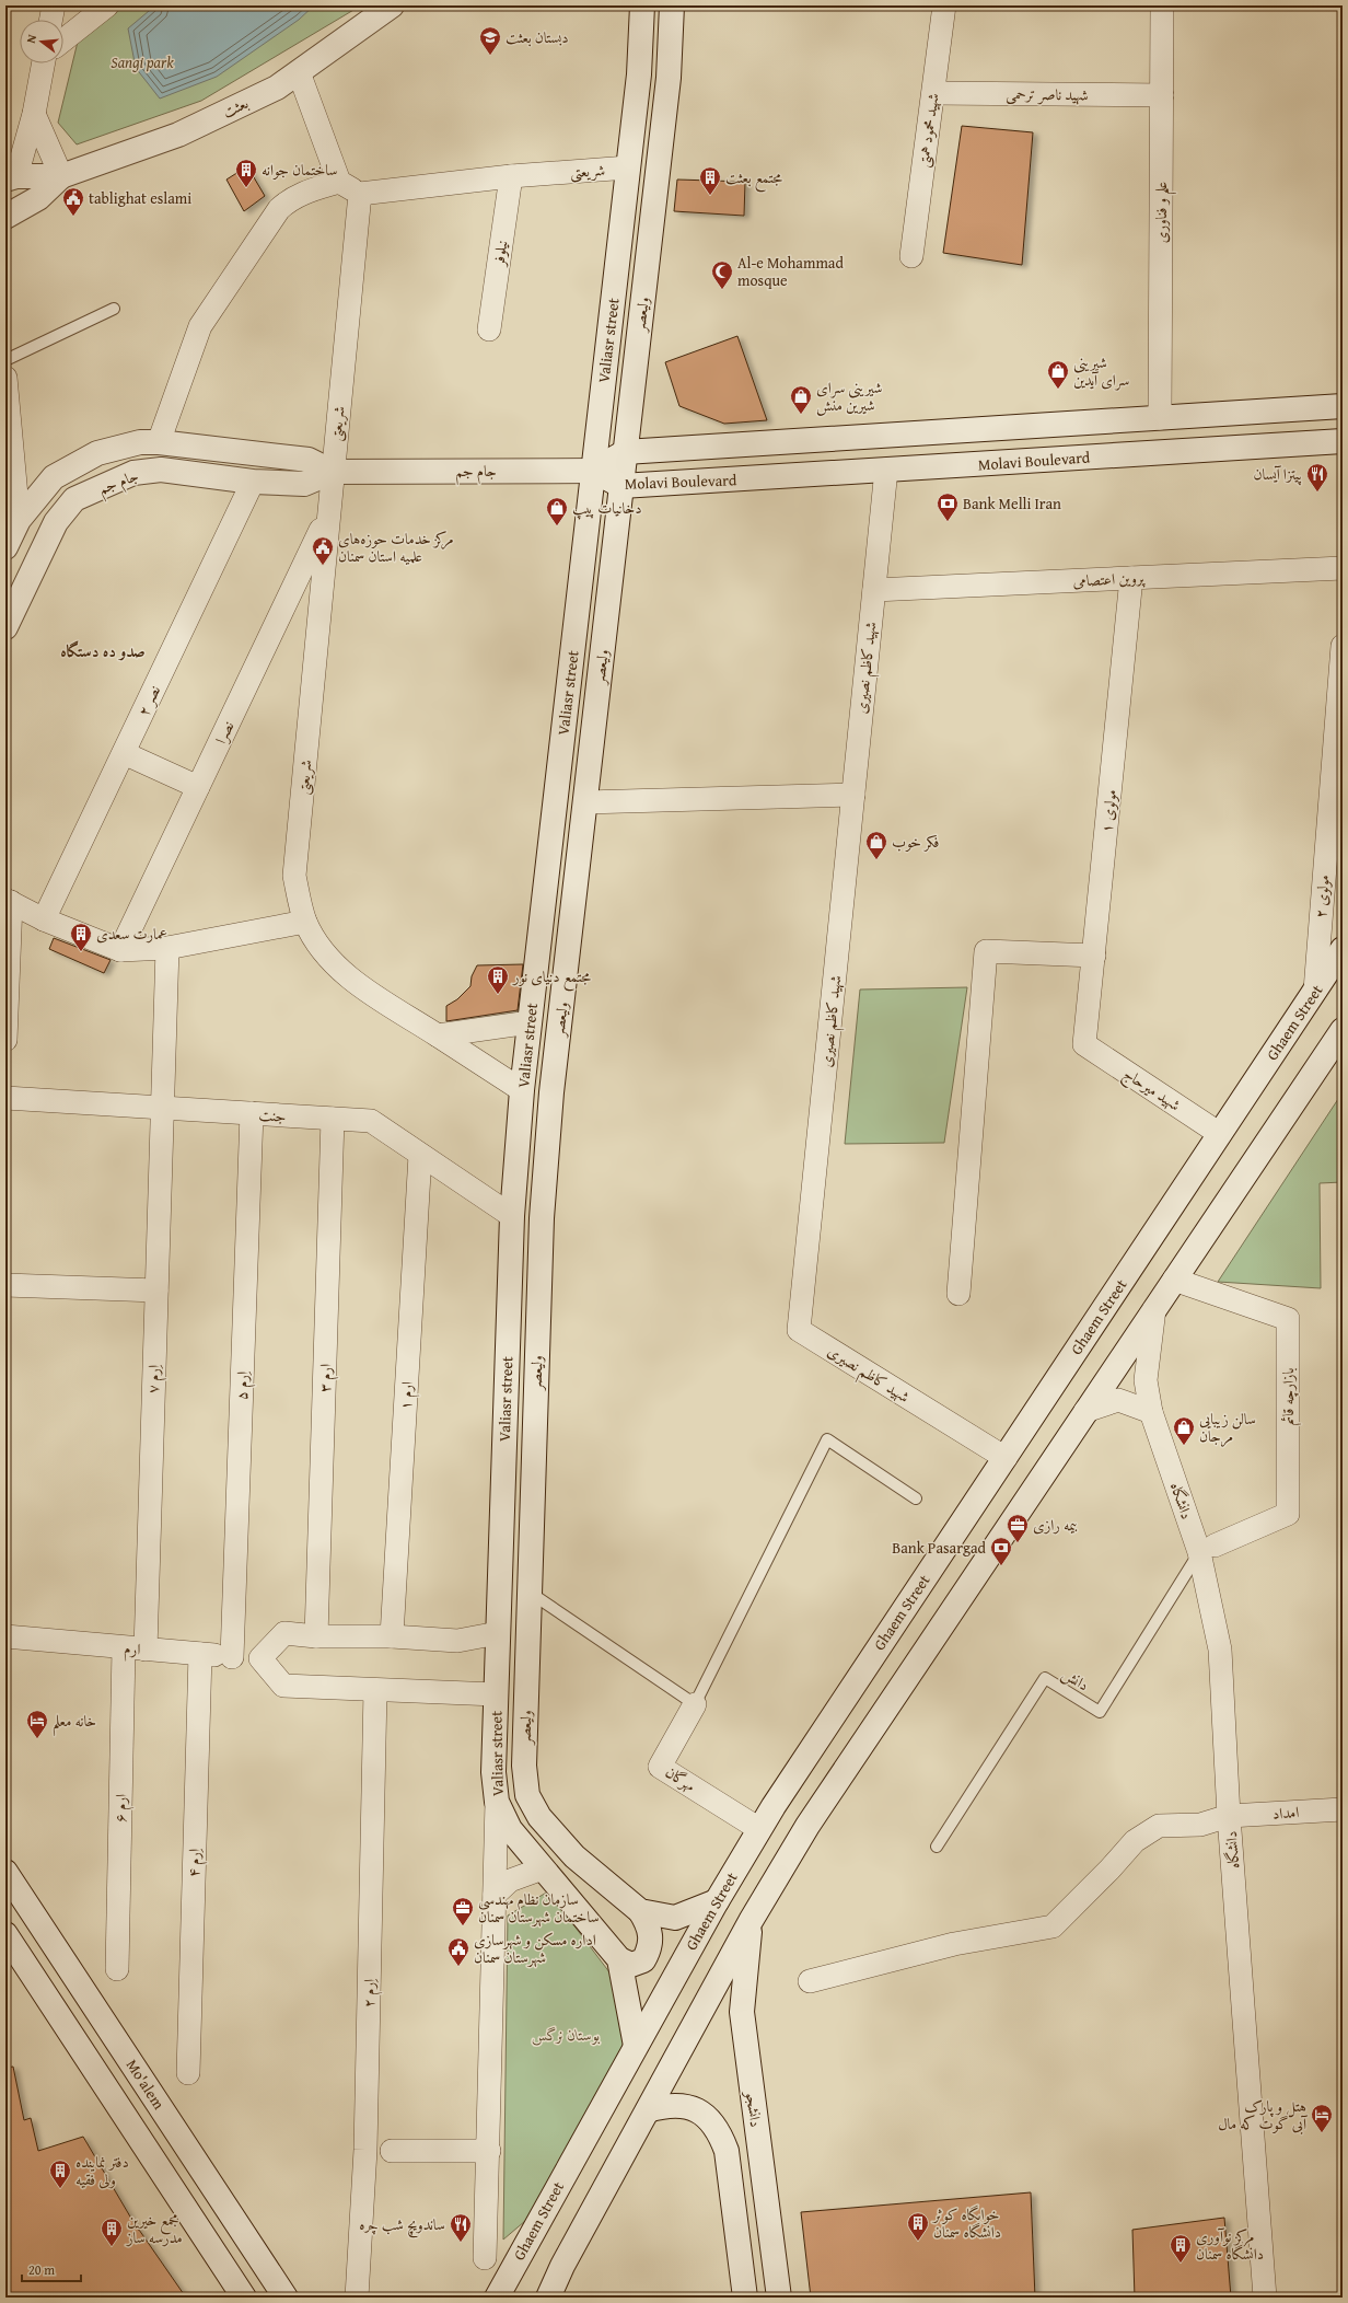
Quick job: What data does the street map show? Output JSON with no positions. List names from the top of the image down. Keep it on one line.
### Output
{"streets":{"main road":["بعثت","ولیعصر","Valiasr street","Molavi Boulevard","جام جم","Ghaem Street","Mo'alem","دانشجو"],"street":["شهید ناصر ترحمی","شهید محمود همتی","شریعتی","علم و فناوری","نیلوفر","پروین اعتصامی","شهید کاظم نصیری","نصر ۲","نصرا","مولوی ۱","مولوی ۲","شهید میرحاج","جنت","ارم ۳","اِرم ۷","اِرم ۵","ارم ۱","بازارچه قائم","دانشگاه","ارم","مهرگان","ارم ۶","امداد","اِرم ۴","اِرم ۲"],"lane":["دانش"]},"crossings":[["شهید ناصر ترحمی","شهید محمود همتی"],["شهید ناصر ترحمی","علم و فناوری"],["شریعتی","نیلوفر"],["شریعتی","Valiasr street"],["شریعتی","جام جم"],["شریعتی","نصرا"],["علم و فناوری","Molavi Boulevard"],["ولیعصر","Molavi Boulevard"],["ولیعصر","Ghaem Street"],["Valiasr street","Molavi Boulevard"],["Valiasr street","جام جم"],["Valiasr street","Ghaem Street"],["Valiasr street","جنت"],["Molavi Boulevard","جام جم"],["Molavi Boulevard","شهید کاظم نصیری"],["جام جم","نصر ۲"],["پروین اعتصامی","شهید کاظم نصیری"],["پروین اعتصامی","مولوی ۱"],["شهید کاظم نصیری","Ghaem Street"],["مولوی ۱","شهید میرحاج"],["مولوی ۲","Ghaem Street"],["Ghaem Street","شهید میرحاج"],["Ghaem Street","مهرگان"],["جنت","ارم ۳"],["جنت","اِرم ۷"],["جنت","اِرم ۵"],["جنت","ارم ۱"],["اِرم ۷","ارم"],["اِرم ۷","ارم ۶"],["اِرم ۵","ارم"],["بازارچه قائم","دانشگاه"],["بازارچه قائم","دانش"],["دانشگاه","دانش"],["دانشگاه","امداد"],["ارم","ارم ۶"],["ارم","اِرم ۴"]],"districts":["صدو ده دستگاه"],"parks":["Sangi park","بوستان نرگس"],"places":{"school or university":["دبستان بعثت"],"building":["ساختمان جوانه","مجتمع بعثت","عمارت سعدی","مجتمع دنیای نور","دفتر نماینده ولی فقیه","خوابگاه کوثر دانشگاه سمنان","مجمع خیرین مدرسه ساز","مرکز نوآوری دانشگاه سمنان"],"public building":["tablighat eslami","مرکز خدمات حوزه‌های علمیه استان سمنان","اداره مسکن و شهرسازی شهرستان سمنان"],"mosque":["Al-e Mohammad mosque"],"shop":["شیرینی سرای آیدین","شیرینی سرای شیرین منش","دخانیات پیپ","فکر خوب","سالن زیبایی مرجان"],"restaurant":["پیتزا آیسان","ساندویچ شب چره"],"bank":["Bank Melli Iran","Bank Pasargad"],"office":["بیمه رازی","سازمان نظام مهندسی ساختمان شهرستان سمنان"],"hotel":["خانه معلم","هتل و پارک آبی گوت که مال"]},"scale_bar":"20 m","north":"left"}
